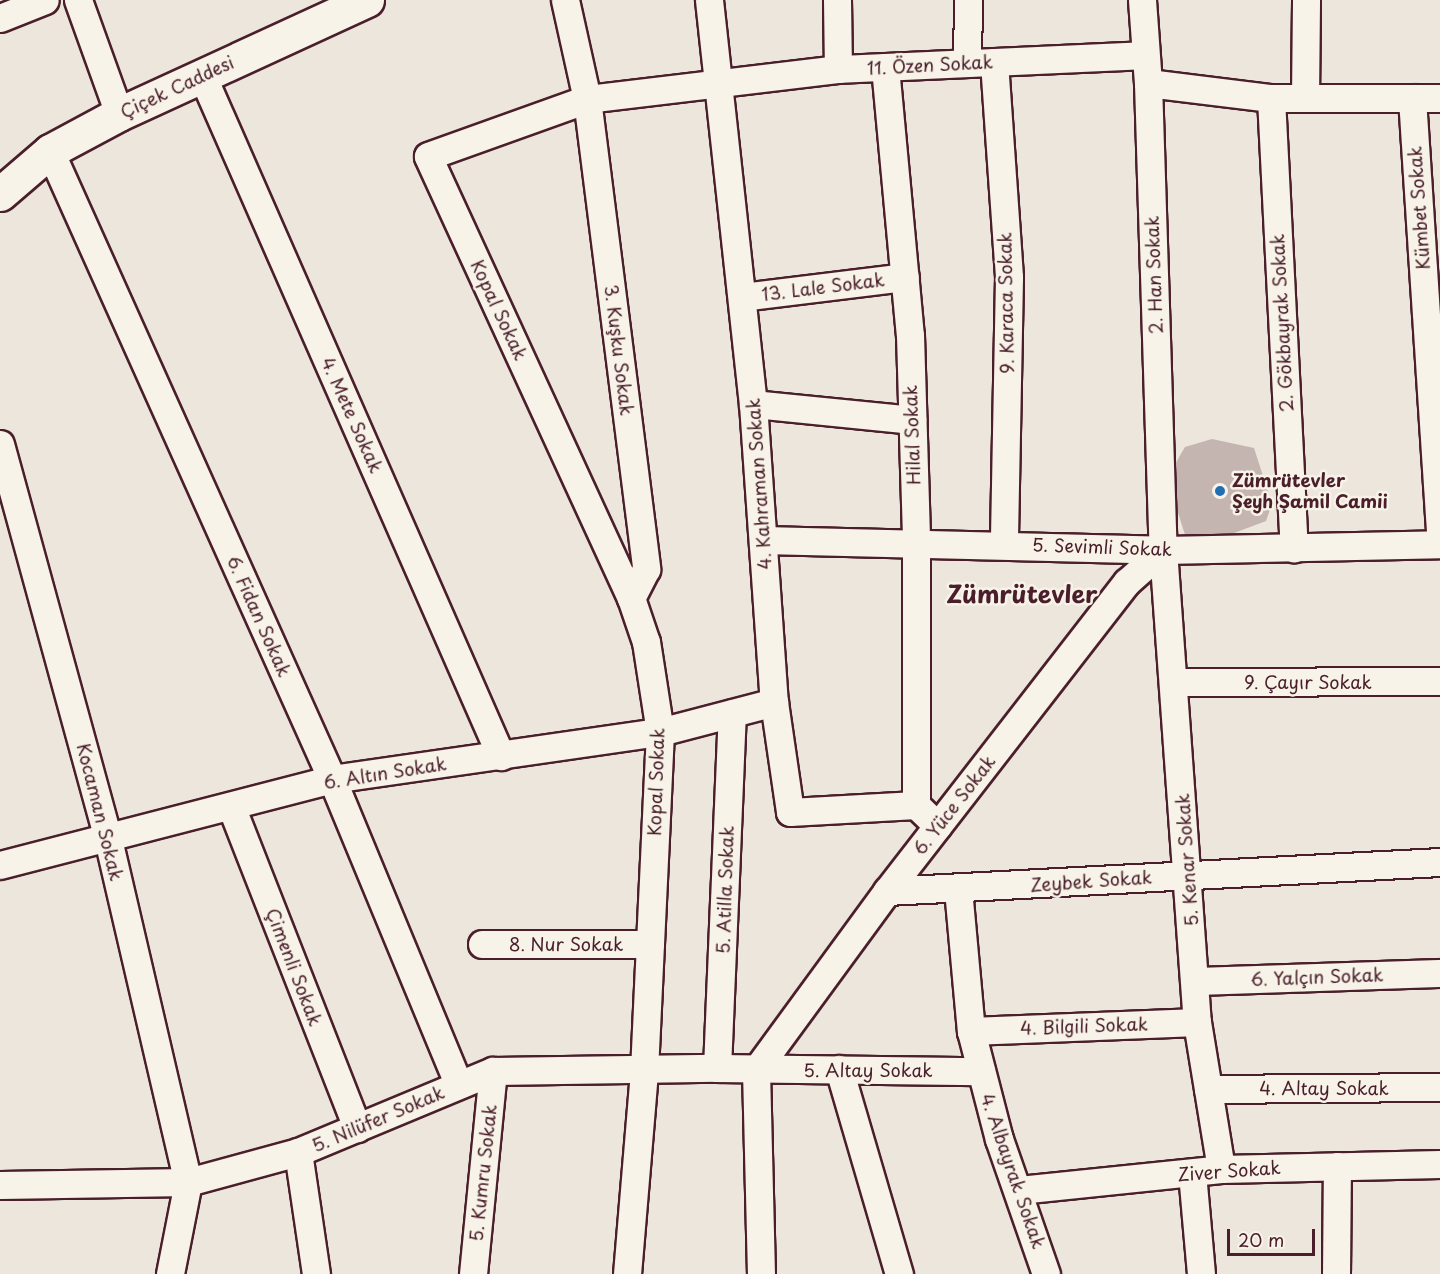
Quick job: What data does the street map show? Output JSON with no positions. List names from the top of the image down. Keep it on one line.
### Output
{"streets":{"main road":["Çiçek Caddesi"],"street":["11. Özen Sokak","Kümbet Sokak","2. Han Sokak","13. Lale Sokak","9. Karaca Sokak","Kopal Sokak","2. Gökbayrak Sokak","3. Kuşku Sokak","4. Mete Sokak","Hilal Sokak","4. Kahraman Sokak","5. Sevimli Sokak","6. Fidan Sokak","9. Çayır Sokak","6. Altın Sokak","6. Yüce Sokak","Kocaman Sokak","5. Kenar Sokak","Zeybek Sokak","5. Atilla Sokak","8. Nur Sokak","Çimenli Sokak","6. Yalçın Sokak","4. Bilgili Sokak","5. Altay Sokak","4. Altay Sokak","5. Nilüfer Sokak","4. Albayrak Sokak","Ziver Sokak","5. Kumru Sokak"]},"crossings":[["11. Özen Sokak","2. Han Sokak"],["11. Özen Sokak","9. Karaca Sokak"],["11. Özen Sokak","Hilal Sokak"],["11. Özen Sokak","4. Kahraman Sokak"],["Çiçek Caddesi","4. Mete Sokak"],["Çiçek Caddesi","6. Fidan Sokak"],["2. Han Sokak","5. Sevimli Sokak"],["2. Han Sokak","6. Yüce Sokak"],["2. Han Sokak","5. Kenar Sokak"],["13. Lale Sokak","Hilal Sokak"],["13. Lale Sokak","4. Kahraman Sokak"],["9. Karaca Sokak","5. Sevimli Sokak"],["Kopal Sokak","3. Kuşku Sokak"],["Kopal Sokak","6. Altın Sokak"],["Kopal Sokak","8. Nur Sokak"],["Kopal Sokak","5. Nilüfer Sokak"],["2. Gökbayrak Sokak","5. Sevimli Sokak"],["4. Mete Sokak","6. Altın Sokak"],["Hilal Sokak","4. Kahraman Sokak"],["Hilal Sokak","5. Sevimli Sokak"],["4. Kahraman Sokak","5. Sevimli Sokak"],["4. Kahraman Sokak","6. Altın Sokak"],["5. Sevimli Sokak","6. Yüce Sokak"],["5. Sevimli Sokak","5. Kenar Sokak"],["6. Fidan Sokak","6. Altın Sokak"],["6. Fidan Sokak","5. Nilüfer Sokak"],["9. Çayır Sokak","5. Kenar Sokak"],["6. Altın Sokak","Kocaman Sokak"],["6. Altın Sokak","5. Atilla Sokak"],["6. Altın Sokak","Çimenli Sokak"],["6. Yüce Sokak","5. Kenar Sokak"],["6. Yüce Sokak","Zeybek Sokak"],["6. Yüce Sokak","5. Altay Sokak"],["6. Yüce Sokak","5. Nilüfer Sokak"],["Kocaman Sokak","5. Nilüfer Sokak"],["5. Kenar Sokak","Zeybek Sokak"],["5. Kenar Sokak","6. Yalçın Sokak"],["5. Kenar Sokak","4. Bilgili Sokak"],["5. Kenar Sokak","4. Altay Sokak"],["5. Kenar Sokak","Ziver Sokak"],["Zeybek Sokak","4. Albayrak Sokak"],["5. Atilla Sokak","5. Nilüfer Sokak"],["Çimenli Sokak","5. Nilüfer Sokak"],["4. Bilgili Sokak","4. Albayrak Sokak"],["5. Altay Sokak","5. Nilüfer Sokak"],["5. Altay Sokak","4. Albayrak Sokak"],["5. Nilüfer Sokak","5. Kumru Sokak"],["4. Albayrak Sokak","Ziver Sokak"]],"districts":["Zümrütevler"],"places":["Zümrütevler Şeyh Şamil Camii"],"scale_bar":"20 m"}
